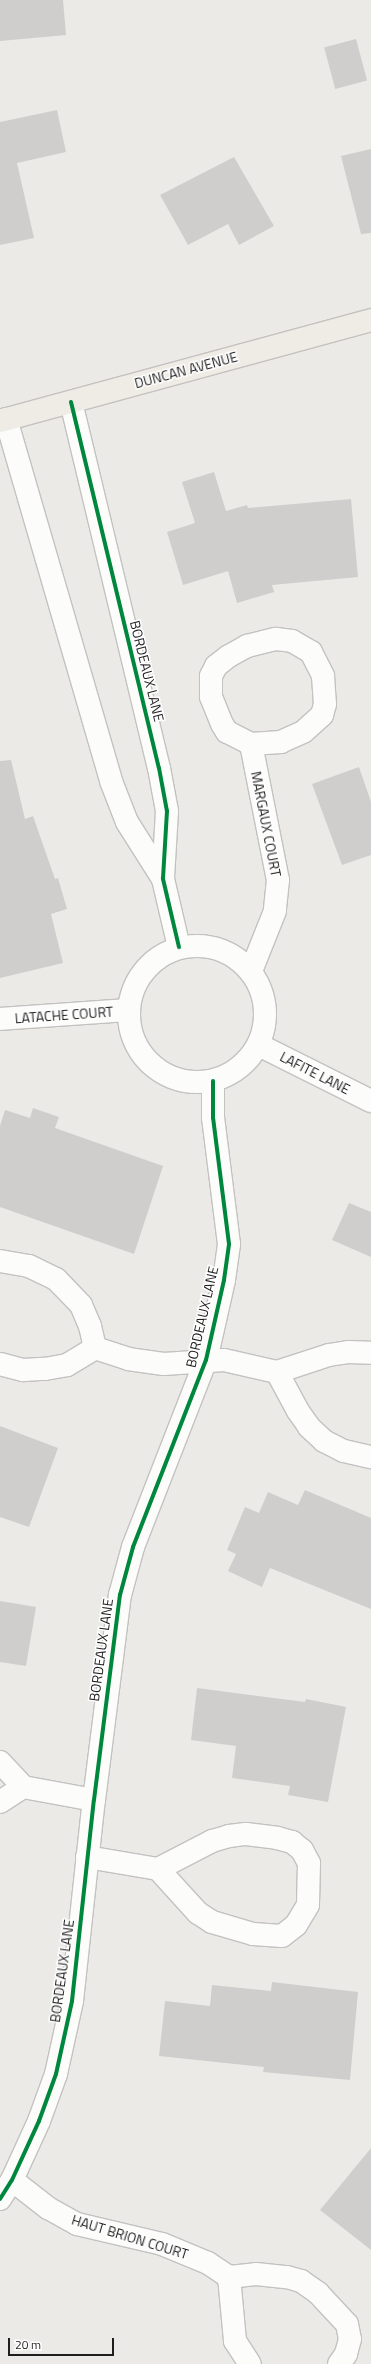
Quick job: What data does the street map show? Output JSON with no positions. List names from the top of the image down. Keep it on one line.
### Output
{"streets":{"main road":["DUNCAN AVENUE"],"street":["BORDEAUX LANE","MARGAUX COURT","LATACHE COURT","LAFITE LANE","HAUT BRION COURT"]},"crossings":[["DUNCAN AVENUE","BORDEAUX LANE"],["BORDEAUX LANE","MARGAUX COURT"],["BORDEAUX LANE","LATACHE COURT"],["BORDEAUX LANE","LAFITE LANE"],["BORDEAUX LANE","HAUT BRION COURT"],["MARGAUX COURT","LATACHE COURT"],["MARGAUX COURT","LAFITE LANE"],["LATACHE COURT","LAFITE LANE"]],"scale_bar":"20 m"}
